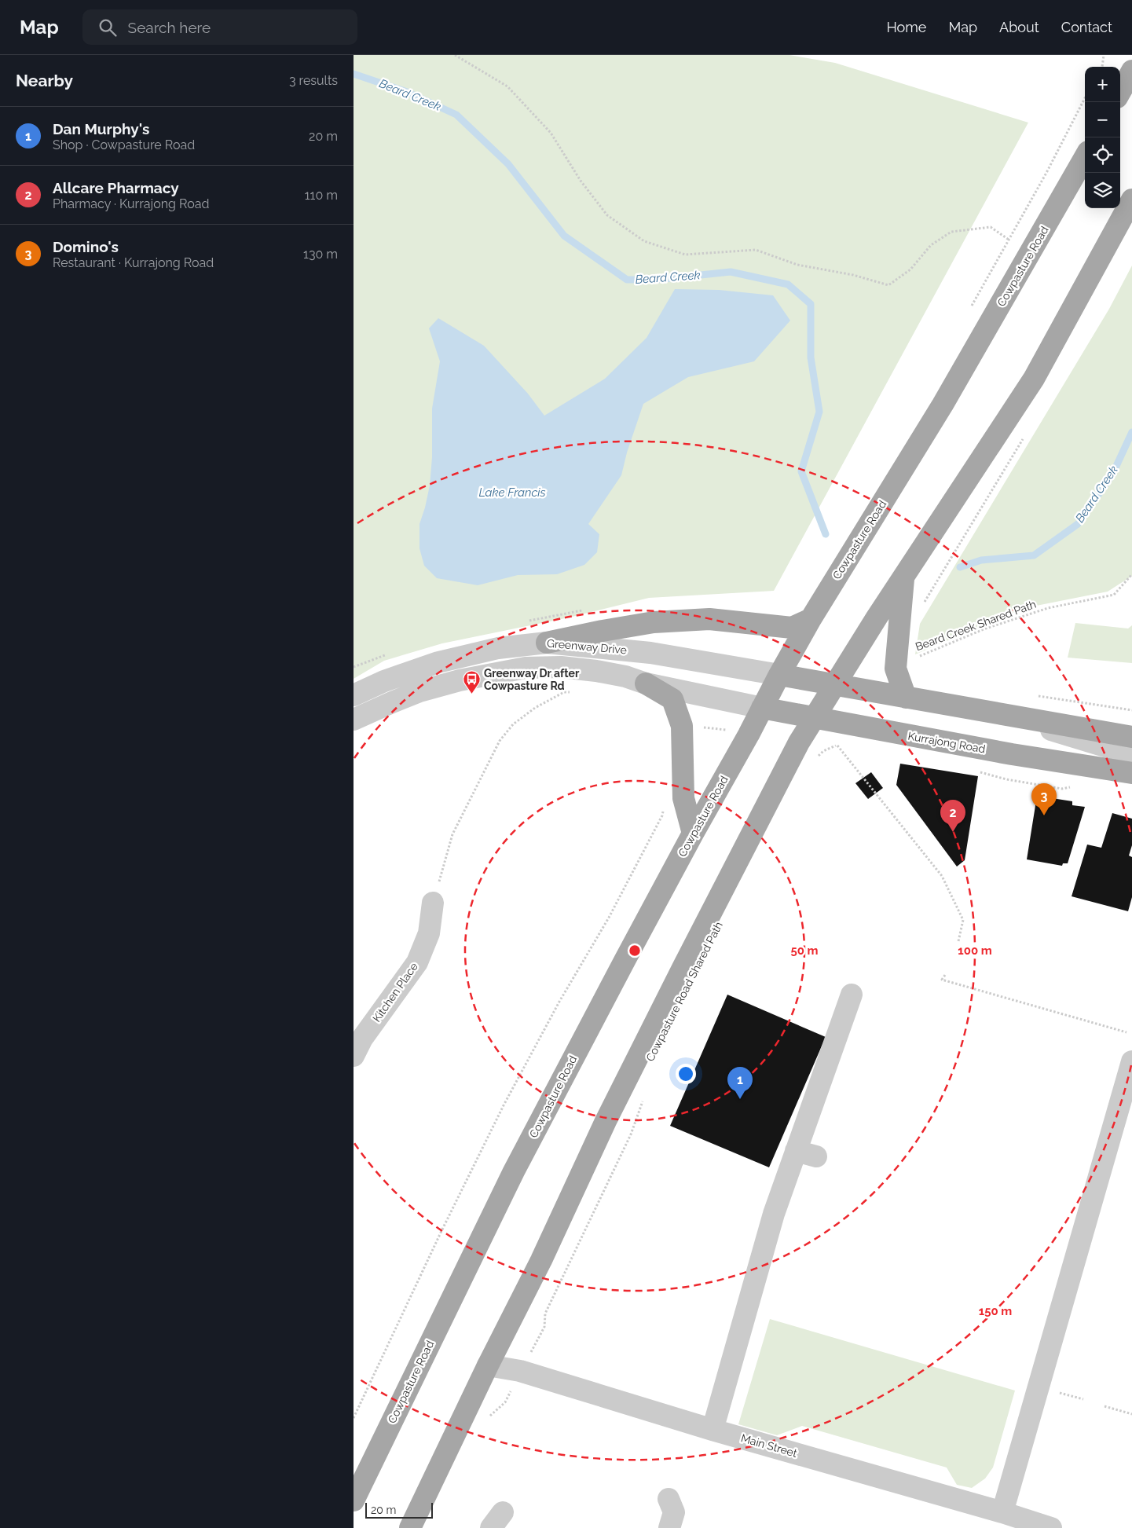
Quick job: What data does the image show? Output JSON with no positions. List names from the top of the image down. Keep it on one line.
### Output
{"streets":{"main road":["Cowpasture Road","Kurrajong Road"],"street":["Greenway Drive","Kitchen Place","Main Street"],"path":["Beard Creek Shared Path"]},"crossings":[["Cowpasture Road","Greenway Drive"],["Cowpasture Road","Kurrajong Road"]],"water":["Beard Creek","Lake Francis"],"places":{"bus stop":["Greenway Dr after Cowpasture Rd"]},"scale_bar":"20 m","page":{"header":"Map","search":"Search here","nav":["Home","Map","About","Contact"],"heading":["Nearby","3 results"],"map_buttons":["+","−"],"list":[{"mark":"1","name":"Dan Murphy's","note":"Shop · Cowpasture Road","value":"20 m"},{"mark":"2","name":"Allcare Pharmacy","note":"Pharmacy · Kurrajong Road","value":"110 m"},{"mark":"3","name":"Domino's","note":"Restaurant · Kurrajong Road","value":"130 m"}],"pins":["3","2","1"],"scale":"20 m"},"rings":["50 m","100 m","150 m"]}
